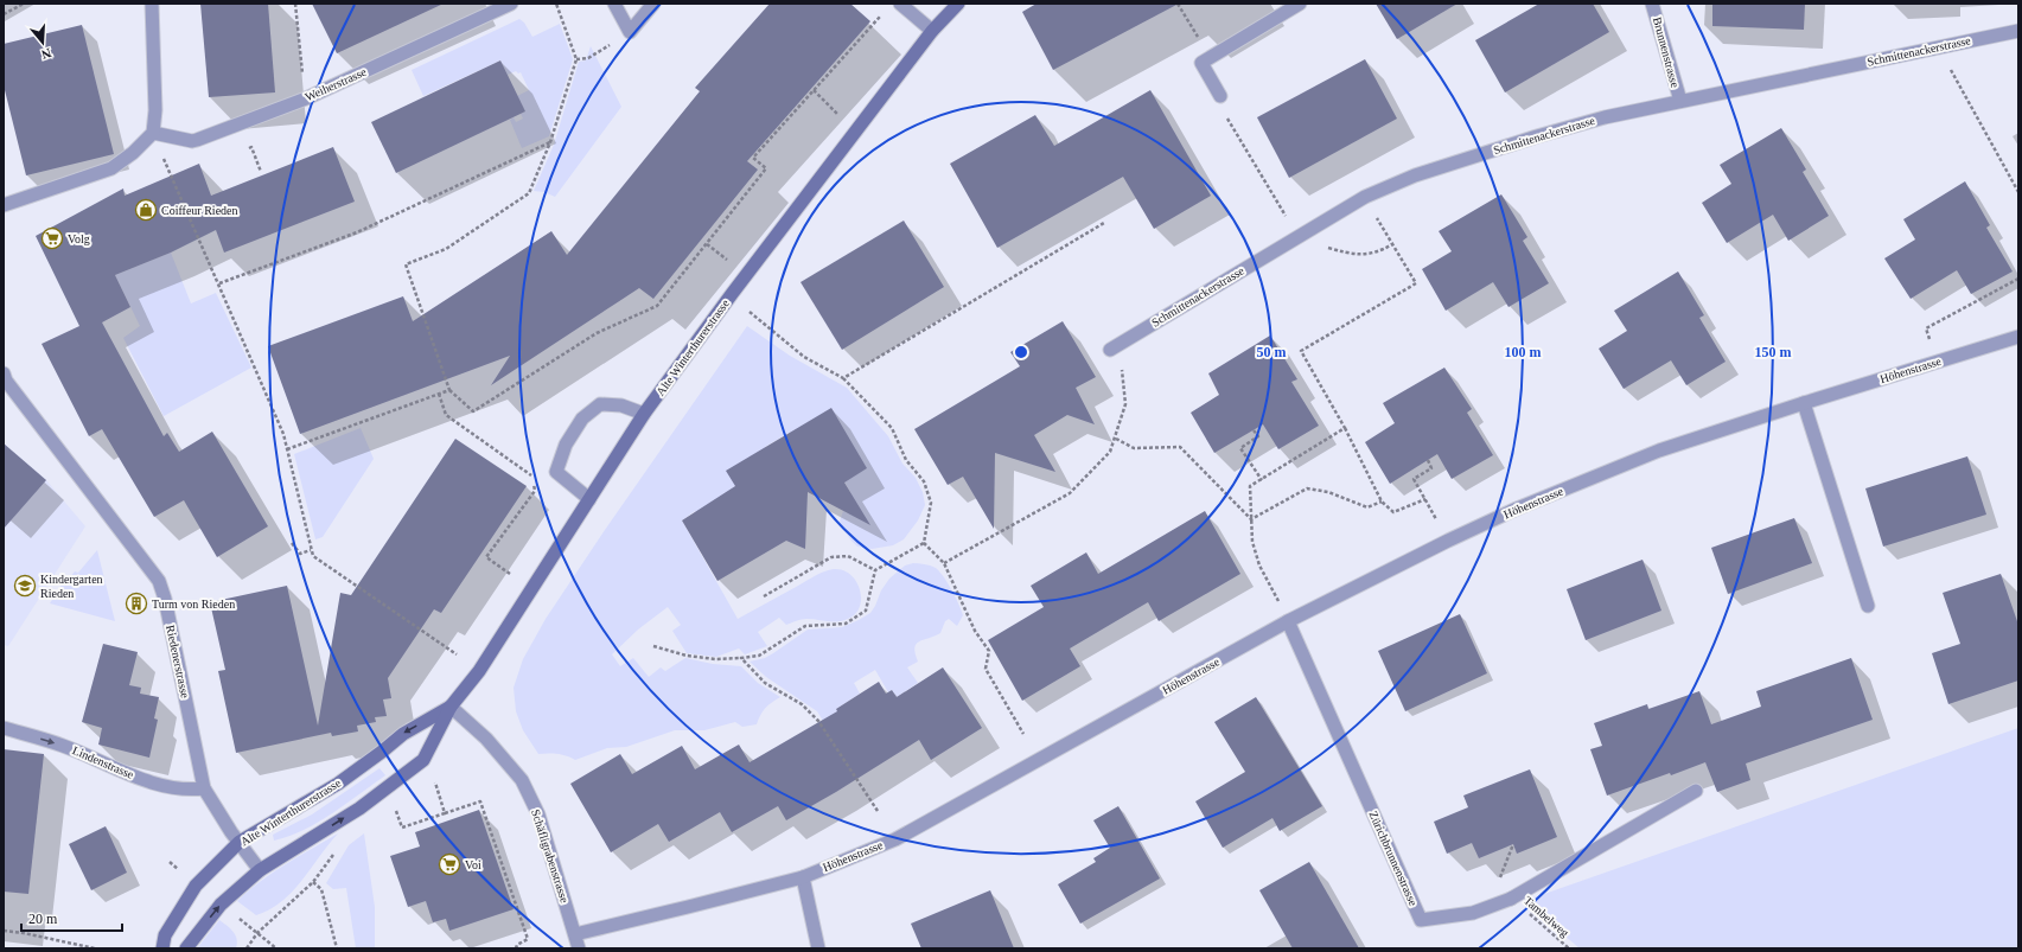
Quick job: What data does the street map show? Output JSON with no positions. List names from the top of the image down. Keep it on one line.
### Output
{"streets":{"main road":["Alte Winterthurerstrasse"],"street":["Schmittenackerstrasse","Brunnenstrasse","Weiherstrasse","Höhenstrasse","Riedenerstrasse","Lindenstrasse","Schäfligrabenstrasse","Zürichbrunnenstrasse"],"path":["Tambelweg"]},"crossings":[["Schmittenackerstrasse","Brunnenstrasse"],["Alte Winterthurerstrasse","Riedenerstrasse"],["Alte Winterthurerstrasse","Schäfligrabenstrasse"],["Höhenstrasse","Schäfligrabenstrasse"],["Höhenstrasse","Zürichbrunnenstrasse"],["Riedenerstrasse","Lindenstrasse"],["Zürichbrunnenstrasse","Tambelweg"]],"one_way":["Lindenstrasse"],"places":{"shop":["Coiffeur Rieden"],"supermarket":["Volg","Voi"],"school or university":["Kindergarten Rieden"],"building":["Turm von Rieden"]},"scale_bar":"20 m","north":"bottom","rings":["50 m","100 m","150 m"]}
